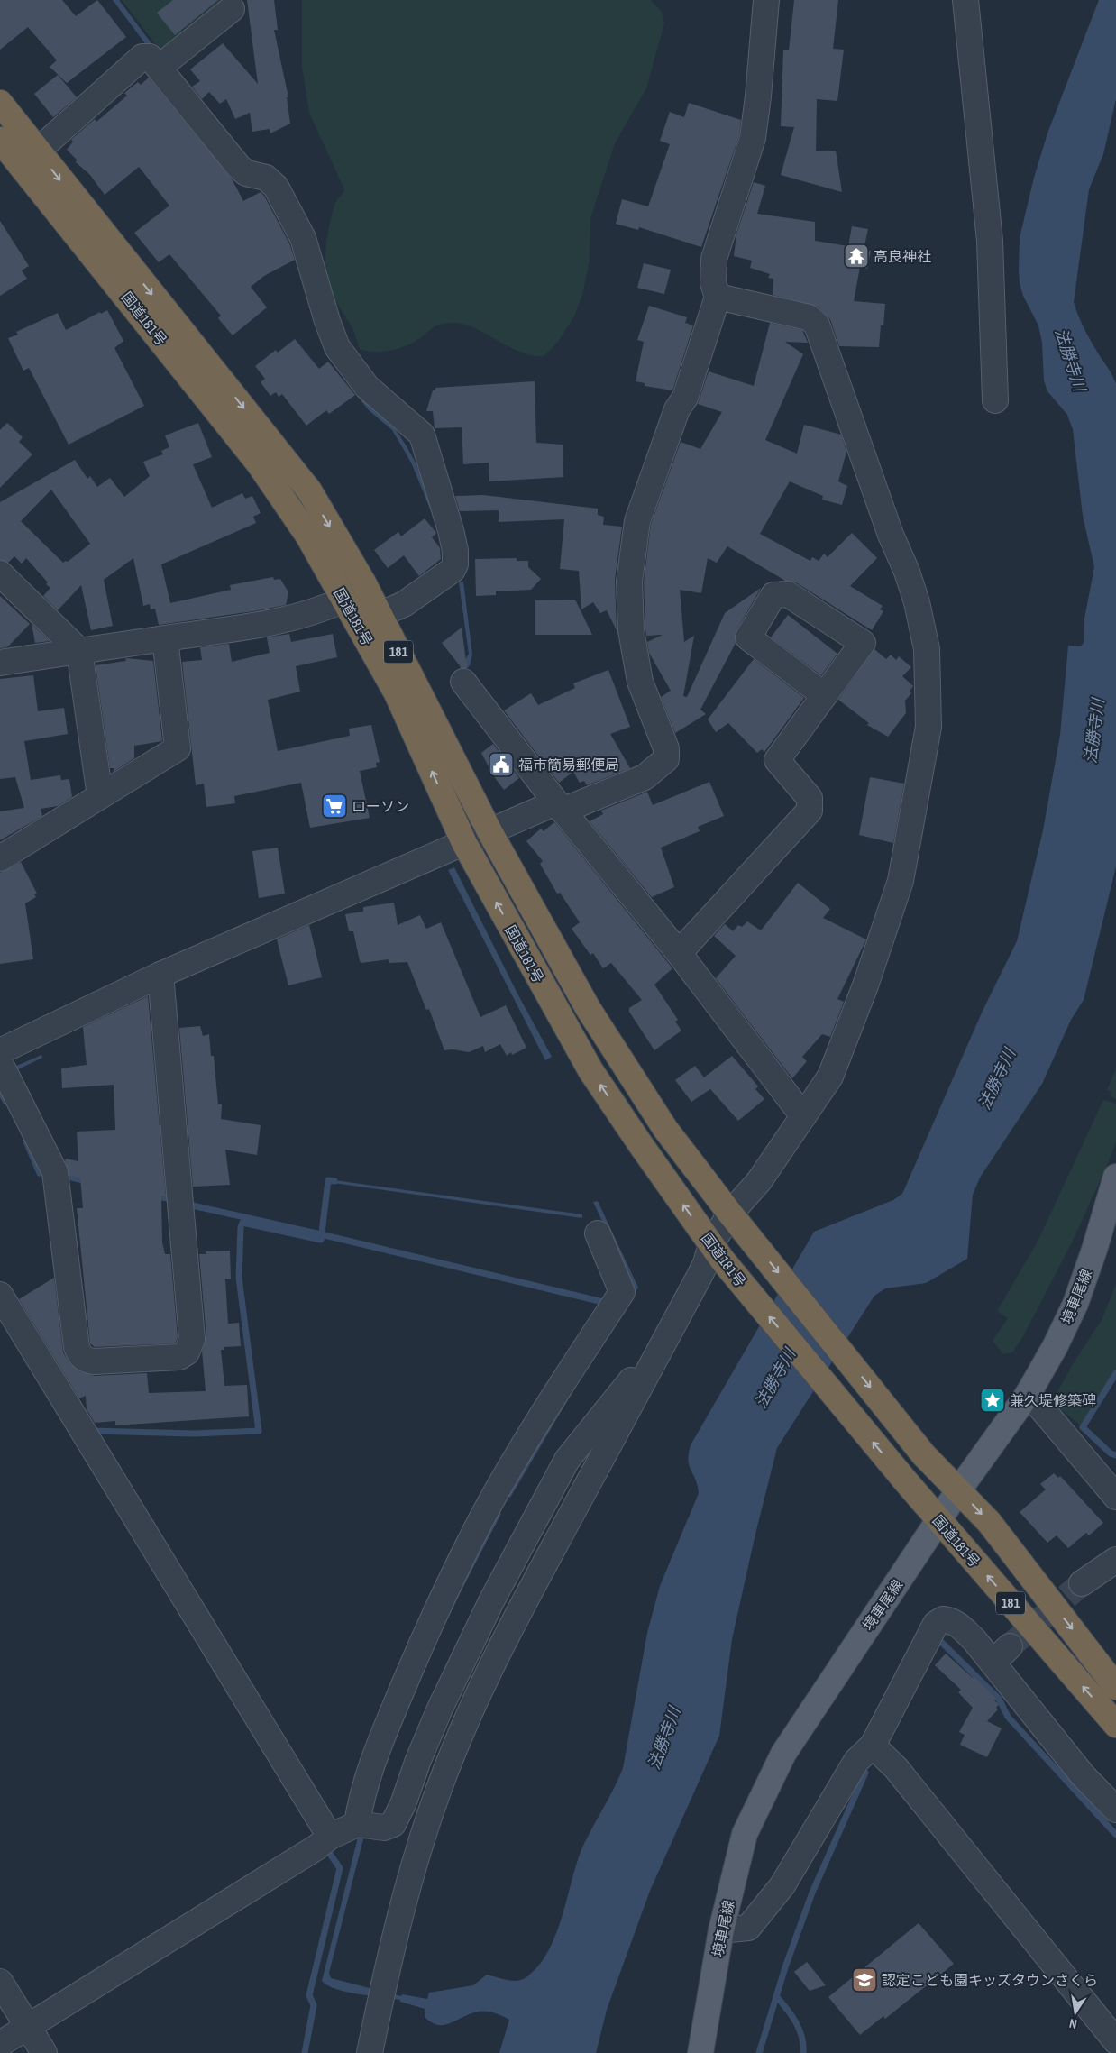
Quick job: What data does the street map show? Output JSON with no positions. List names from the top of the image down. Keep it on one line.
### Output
{"streets":{"highway":["国道181号","181"],"main road":["境車尾線"]},"crossings":[["国道181号","境車尾線"]],"water":["法勝寺川"],"places":{"temple":["高良神社"],"public building":["福市簡易郵便局"],"supermarket":["ローソン"],"place":["兼久堤修築碑"],"school or university":["認定こども園キッズタウンさくら"]},"north":"bottom"}
